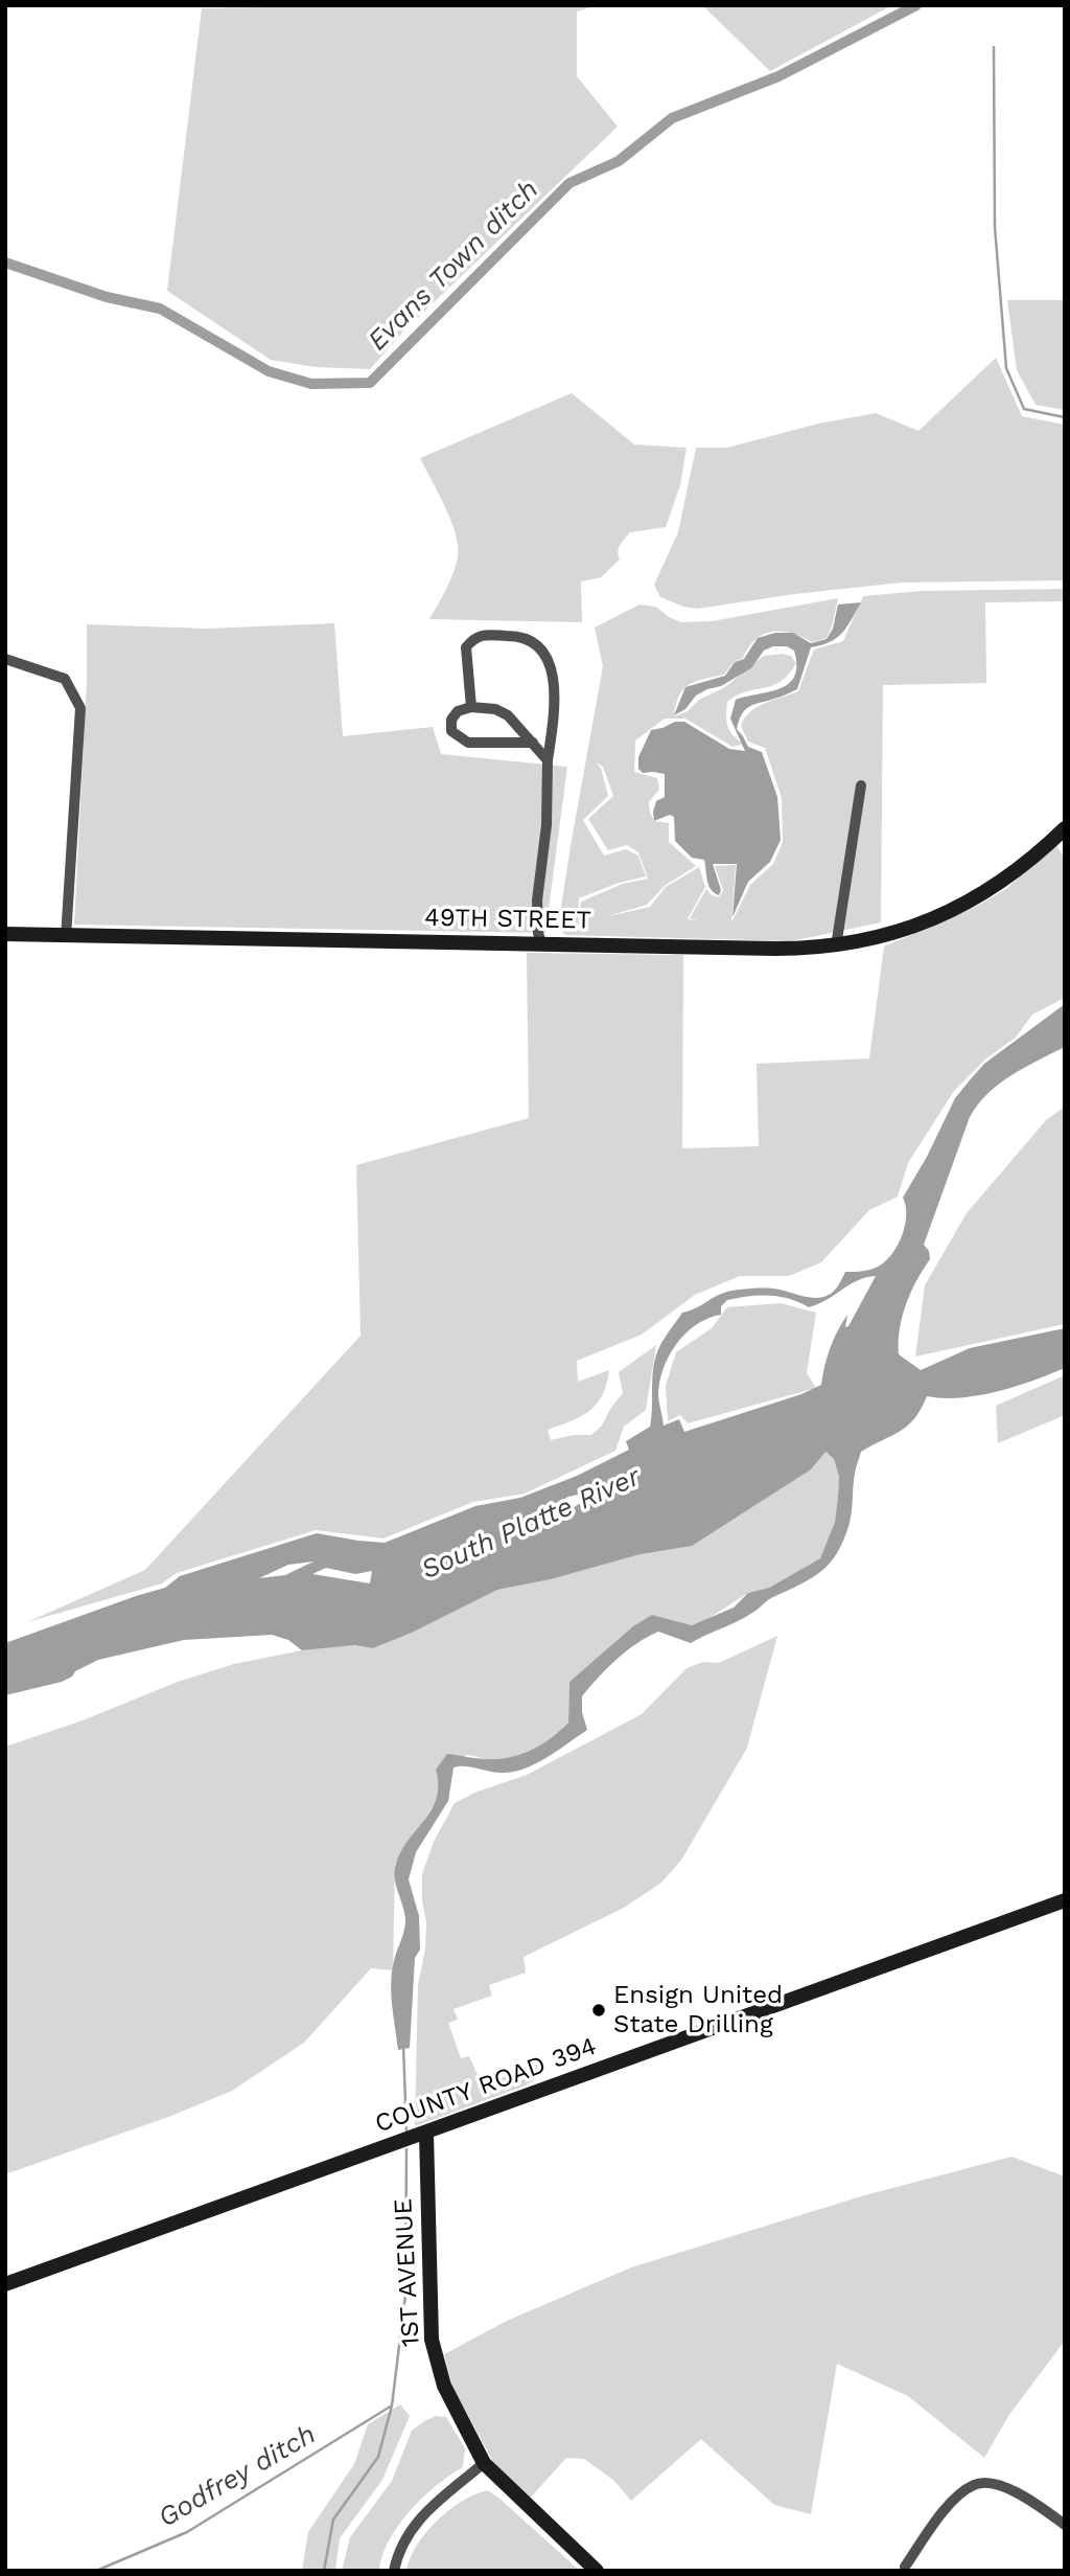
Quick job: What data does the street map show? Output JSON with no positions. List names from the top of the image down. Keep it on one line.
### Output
{"streets":{"street":["49TH STREET","COUNTY ROAD 394","1ST AVENUE"]},"crossings":[["COUNTY ROAD 394","1ST AVENUE"]],"water":["Evans Town ditch","South Platte River","Godfrey ditch"],"places":["Ensign United State Drilling"]}
